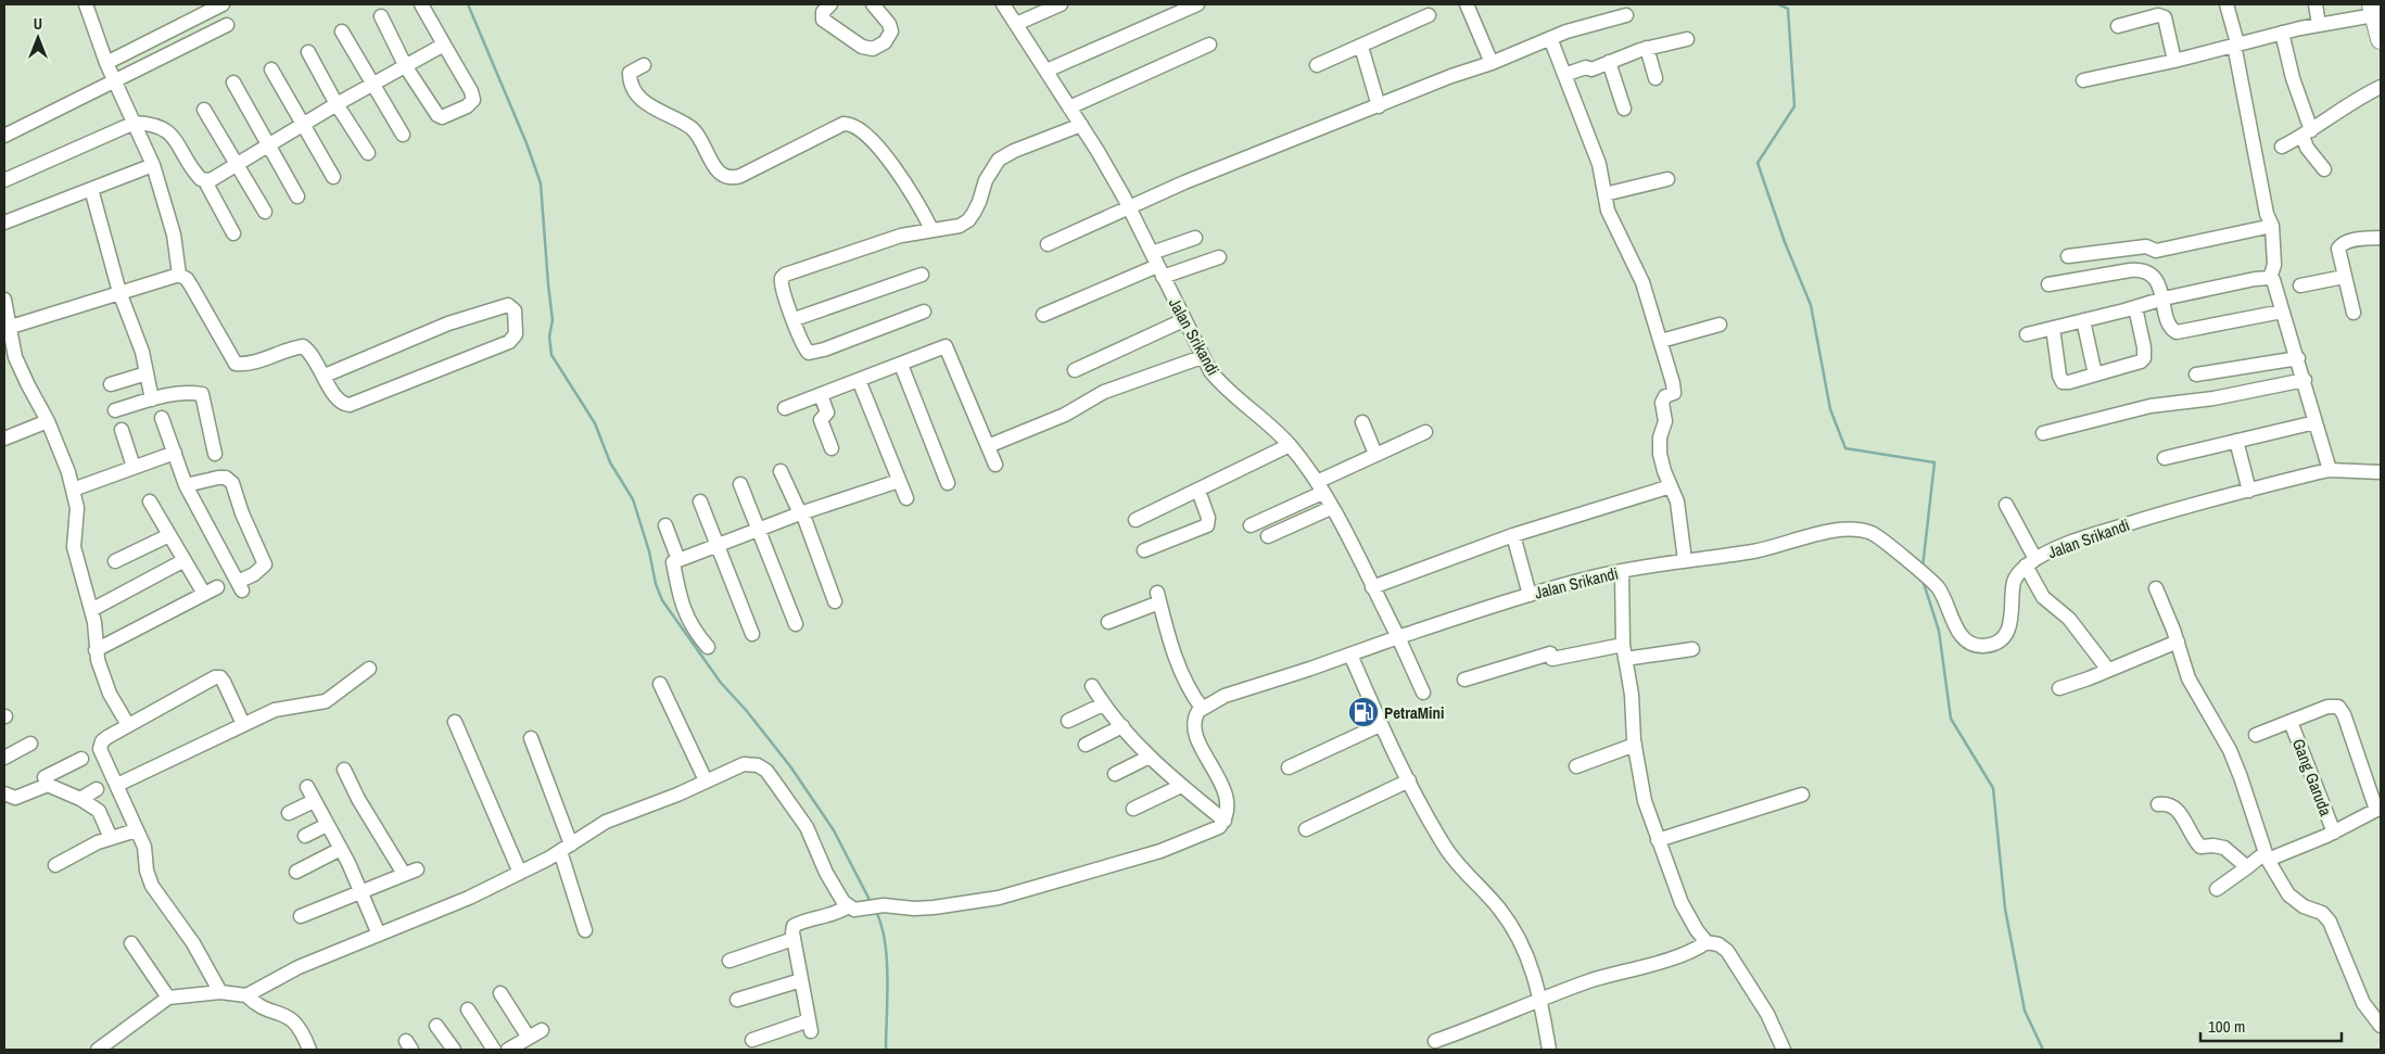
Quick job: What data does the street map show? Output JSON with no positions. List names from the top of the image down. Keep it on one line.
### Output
{"streets":{"street":["Jalan Srikandi","Gang Garuda"]},"places":{"fuel station":["PetraMini"]},"scale_bar":"100 m","north":"top"}
